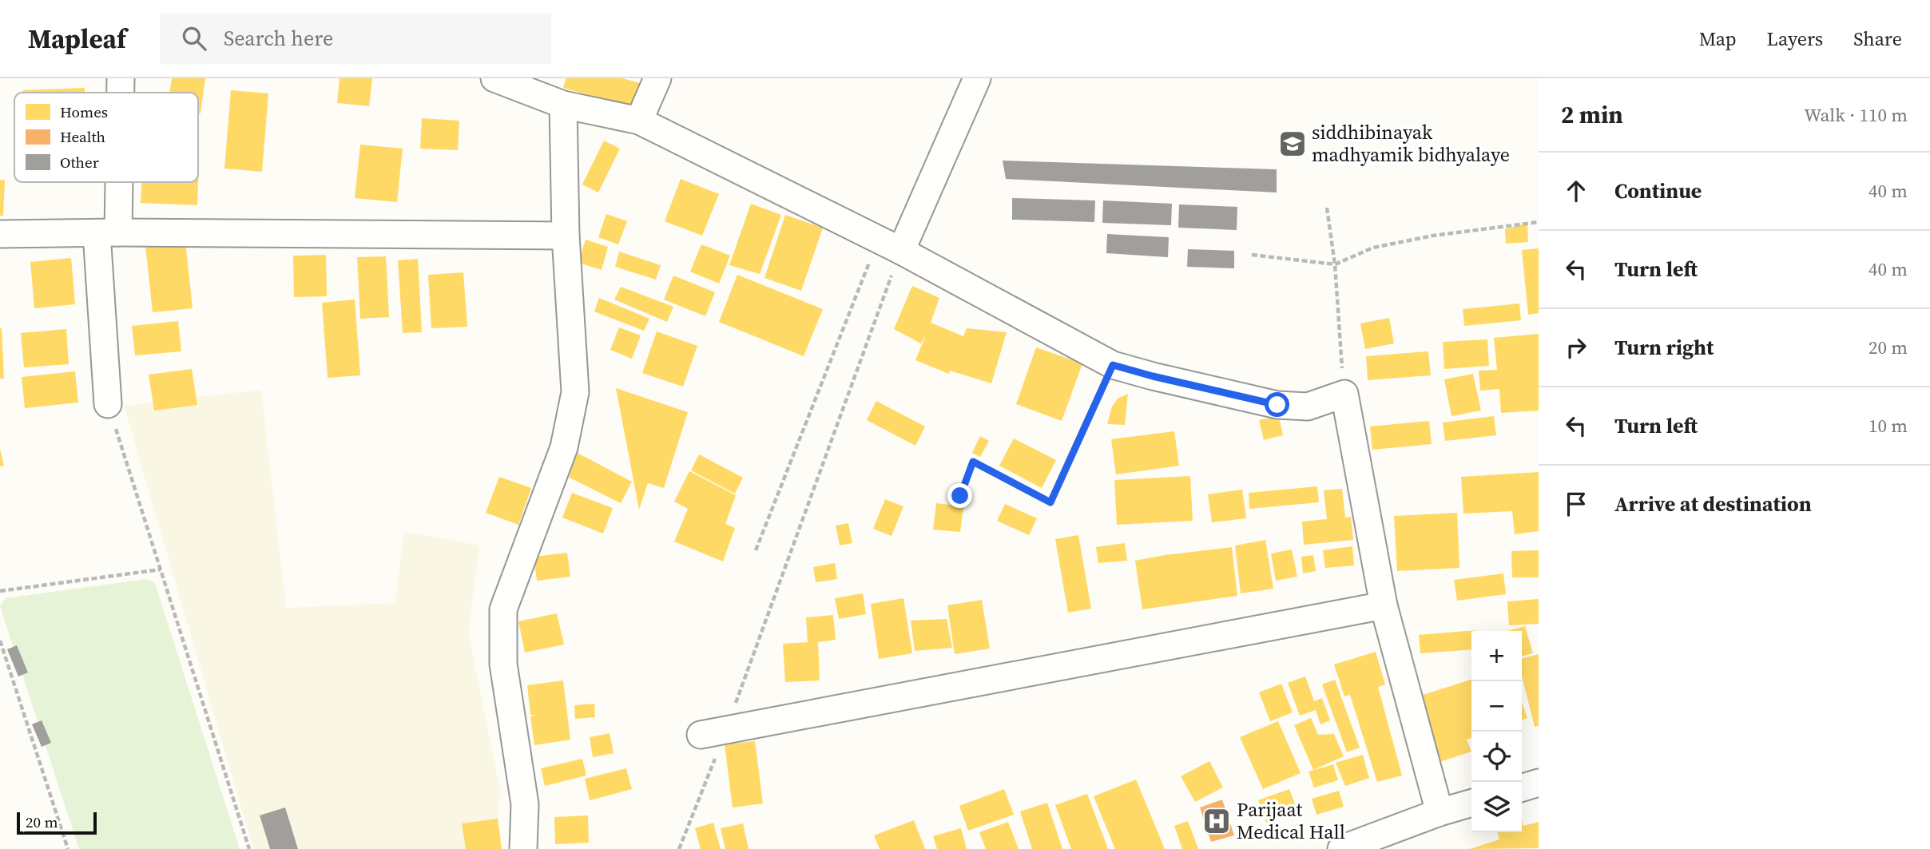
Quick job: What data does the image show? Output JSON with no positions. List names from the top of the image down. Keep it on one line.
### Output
{"places":{"school or university":["siddhibinayak madhyamik bidhyalaye"],"hospital":["Parijaat Medical Hall"]},"legend":["Homes","Health","Other"],"scale_bar":"20 m","page":{"header":"Mapleaf","search":"Search here","nav":["Map","Layers","Share"],"heading":["2 min","Walk · 110 m"],"list":[["Continue","40 m"],["Turn left","40 m"],["Turn right","20 m"],["Turn left","10 m"],"Arrive at destination"],"map_buttons":["+","−"],"scale":"20 m"}}
